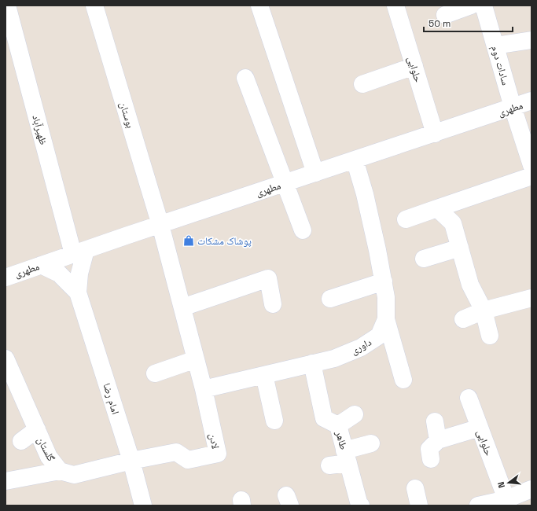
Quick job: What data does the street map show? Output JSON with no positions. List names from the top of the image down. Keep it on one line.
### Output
{"streets":{"street":["سادات دوم","حلوایی","مطهری","بوستان","ظهیرآباد","داوری","امام رضا","طاهر","لادن","گلستان"]},"crossings":[["سادات دوم","مطهری"],["حلوایی","مطهری"],["مطهری","بوستان"],["مطهری","ظهیرآباد"],["مطهری","داوری"],["مطهری","لادن"],["بوستان","لادن"],["داوری","طاهر"],["داوری","لادن"],["امام رضا","لادن"],["امام رضا","گلستان"],["لادن","گلستان"]],"places":{"shop":["پوشاک مشکات"]},"scale_bar":"50 m","north":"left"}
